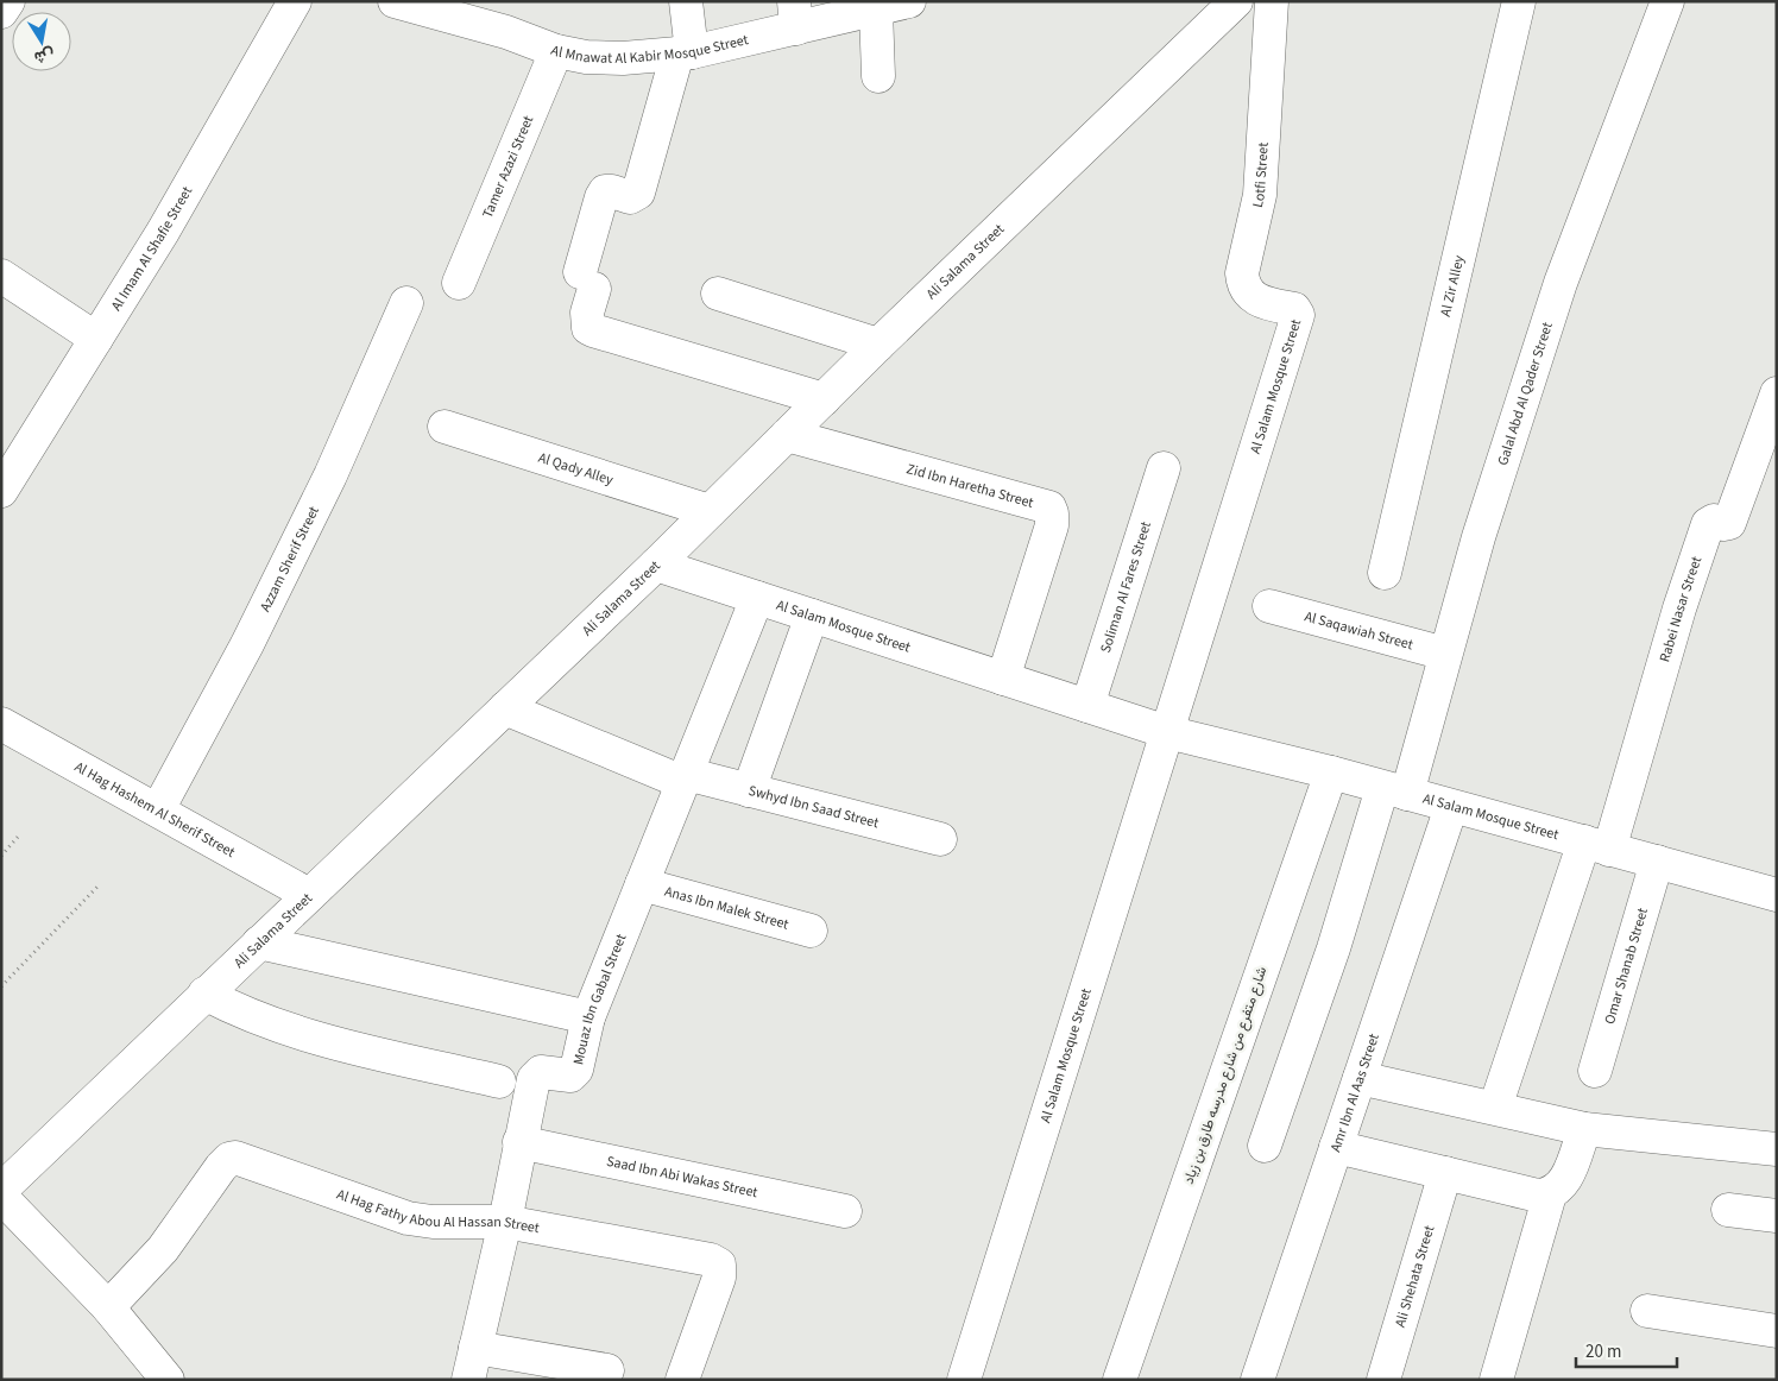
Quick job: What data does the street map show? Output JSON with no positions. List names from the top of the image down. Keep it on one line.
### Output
{"streets":{"street":["Al Mnawat Al Kabir Mosque Street","Tamer Azazi Street","Lotfi Street","Al Imam Al Shafie Street","Ali Salama Street","Al Zir Alley","Al Salam Mosque Street","Galal Abd Al Qader Street","Al Qady Alley","Zid Ibn Haretha Street","Azzam Sherif Street","Soliman Al Fares Street","Rabei Nasar Street","Al Saqawiah Street","Swhyd Ibn Saad Street","Al Hag Hashem Al Sherif Street","Anas Ibn Malek Street","Omar Shanab Street","Mouaz Ibn Gabal Street","شارع متفرع من شارع مدرسه طارق بن زياد","Amr Ibn Al Aas Street","Saad Ibn Abi Wakas Street","Al Hag Fathy Abou Al Hassan Street","Ali Shehata Street"]},"crossings":[["Al Mnawat Al Kabir Mosque Street","Tamer Azazi Street"],["Lotfi Street","Al Salam Mosque Street"],["Ali Salama Street","Al Salam Mosque Street"],["Ali Salama Street","Al Qady Alley"],["Ali Salama Street","Zid Ibn Haretha Street"],["Ali Salama Street","Swhyd Ibn Saad Street"],["Ali Salama Street","Al Hag Hashem Al Sherif Street"],["Al Salam Mosque Street","Galal Abd Al Qader Street"],["Al Salam Mosque Street","Zid Ibn Haretha Street"],["Al Salam Mosque Street","Soliman Al Fares Street"],["Al Salam Mosque Street","Rabei Nasar Street"],["Al Salam Mosque Street","Omar Shanab Street"],["Al Salam Mosque Street","Mouaz Ibn Gabal Street"],["Al Salam Mosque Street","شارع متفرع من شارع مدرسه طارق بن زياد"],["Al Salam Mosque Street","Amr Ibn Al Aas Street"],["Galal Abd Al Qader Street","Al Saqawiah Street"],["Azzam Sherif Street","Al Hag Hashem Al Sherif Street"],["Swhyd Ibn Saad Street","Mouaz Ibn Gabal Street"],["Anas Ibn Malek Street","Mouaz Ibn Gabal Street"],["Mouaz Ibn Gabal Street","Saad Ibn Abi Wakas Street"],["Mouaz Ibn Gabal Street","Al Hag Fathy Abou Al Hassan Street"]],"scale_bar":"20 m","north":"bottom"}
